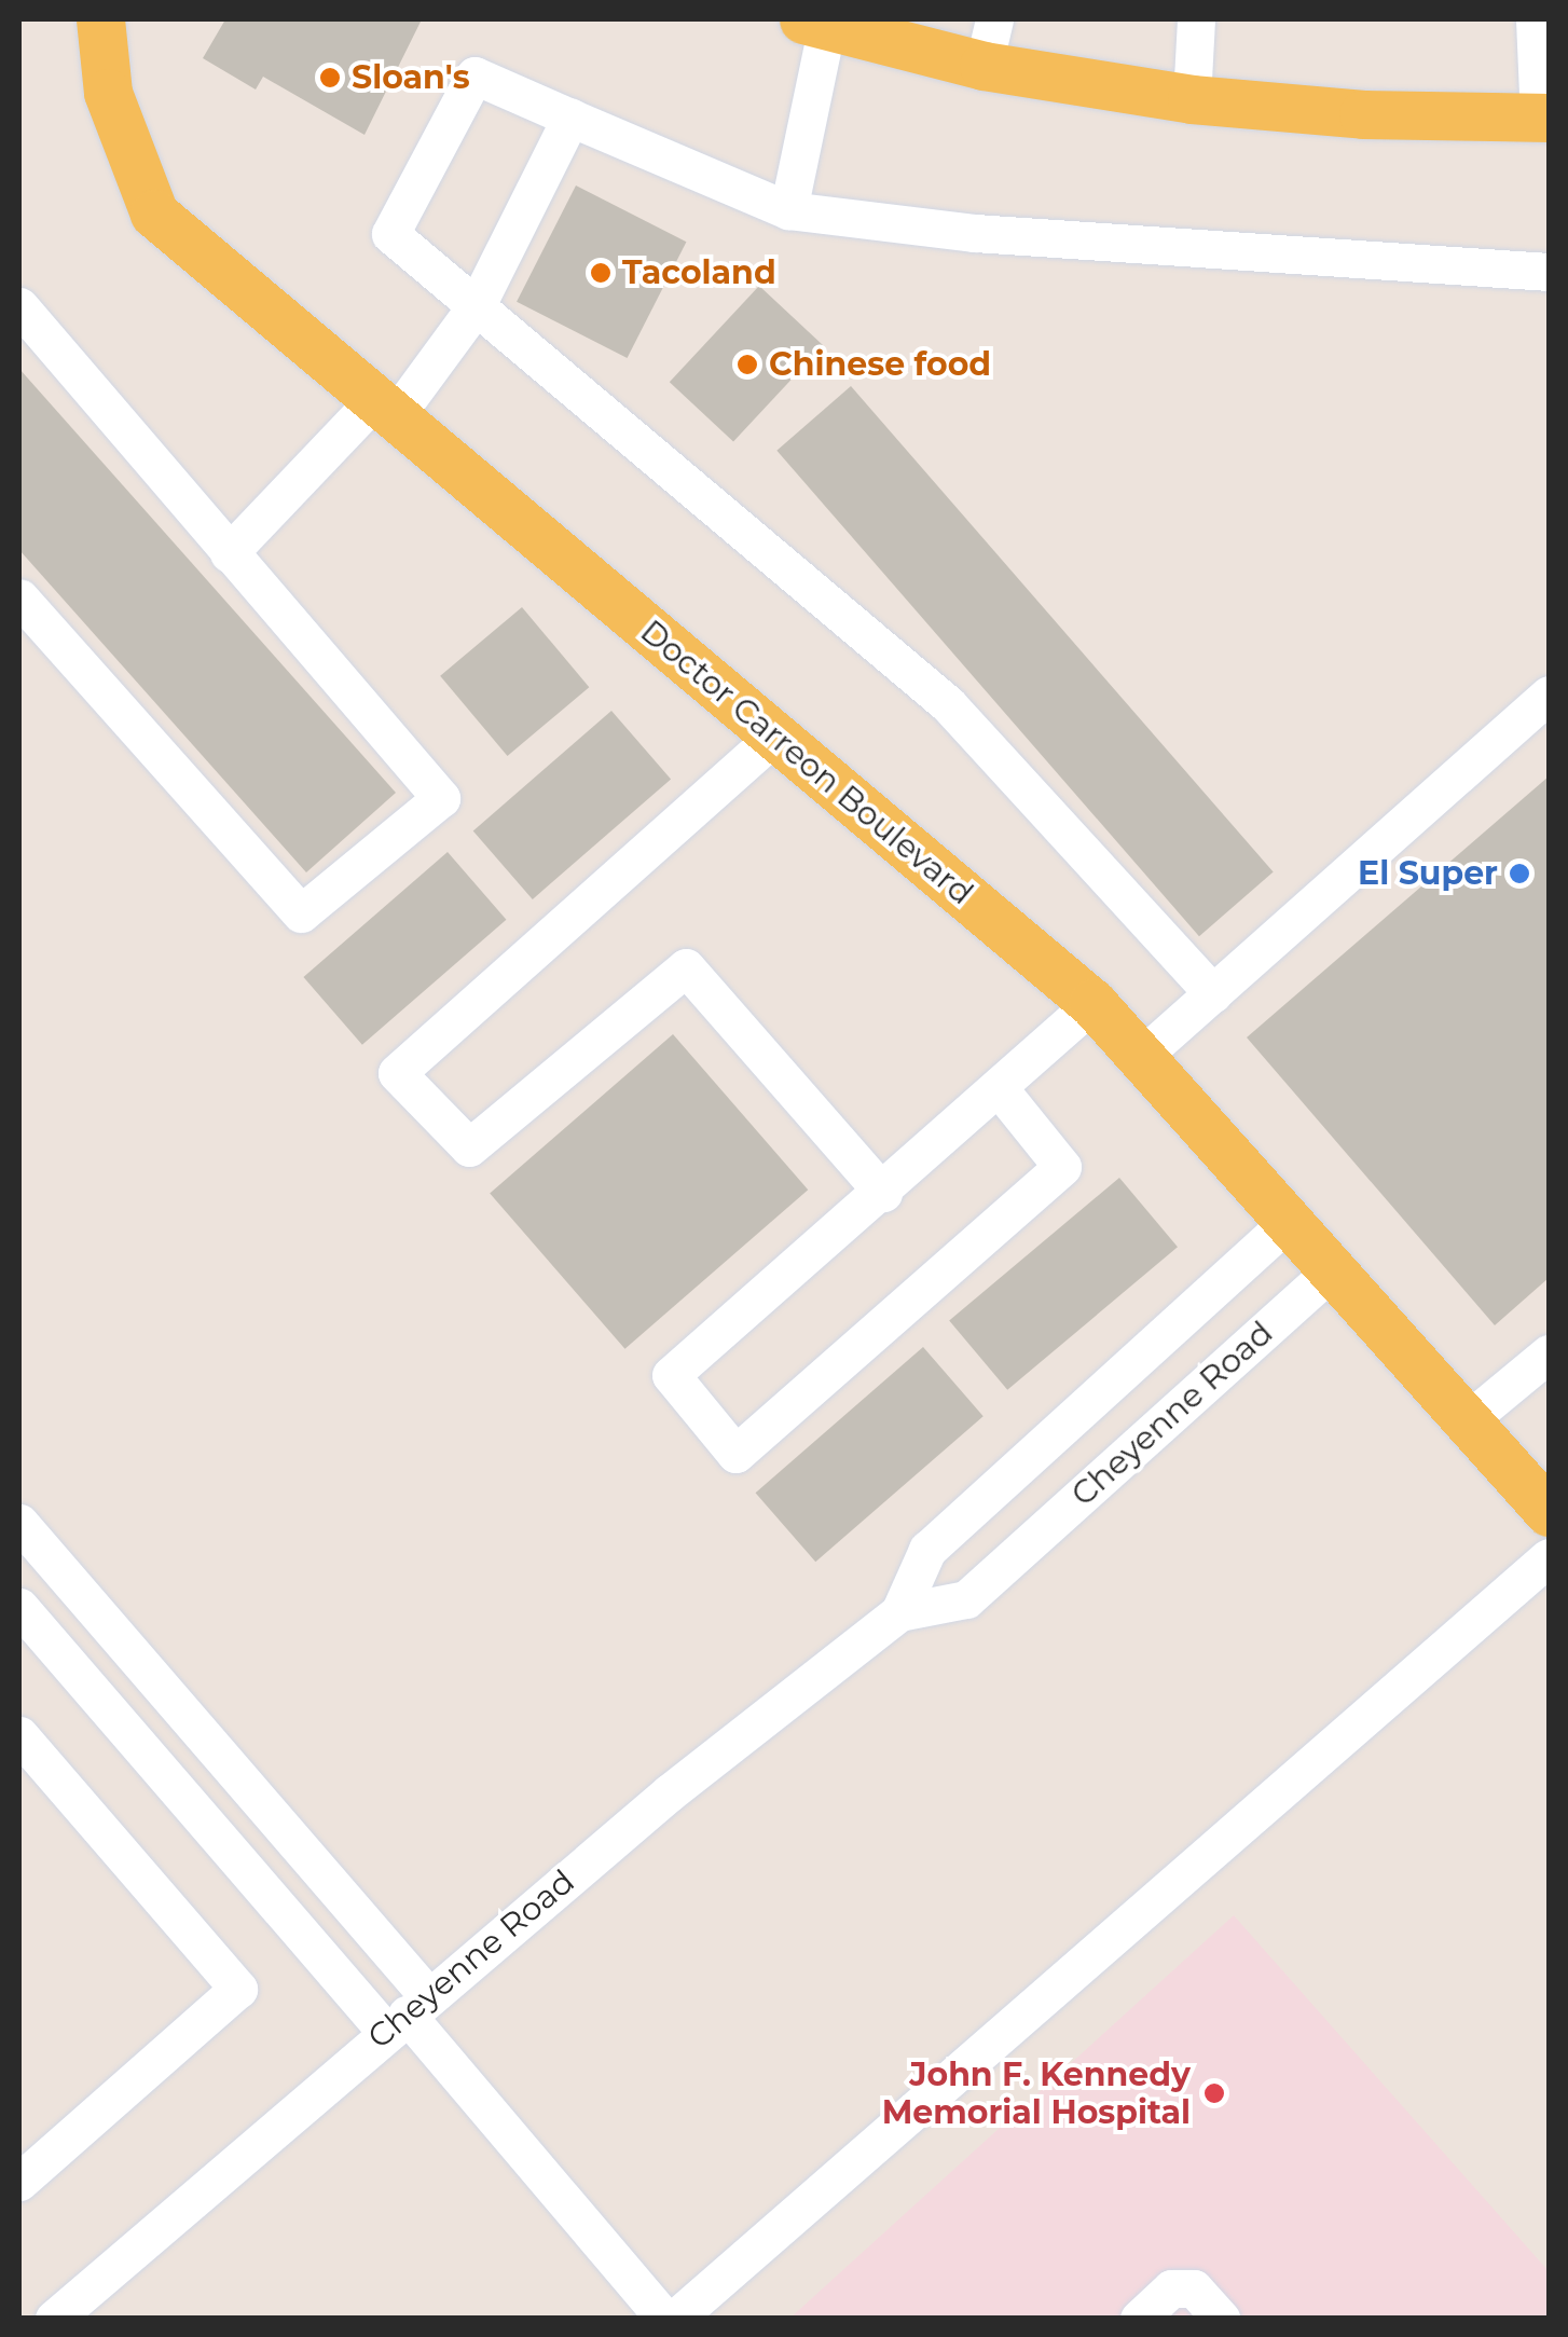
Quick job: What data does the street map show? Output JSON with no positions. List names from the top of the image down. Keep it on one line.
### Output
{"streets":{"main road":["Doctor Carreon Boulevard"],"street":["Cheyenne Road"]},"crossings":[["Doctor Carreon Boulevard","Cheyenne Road"]],"places":["Sloan's","Tacoland","Chinese food","El Super","John F. Kennedy Memorial Hospital"]}
